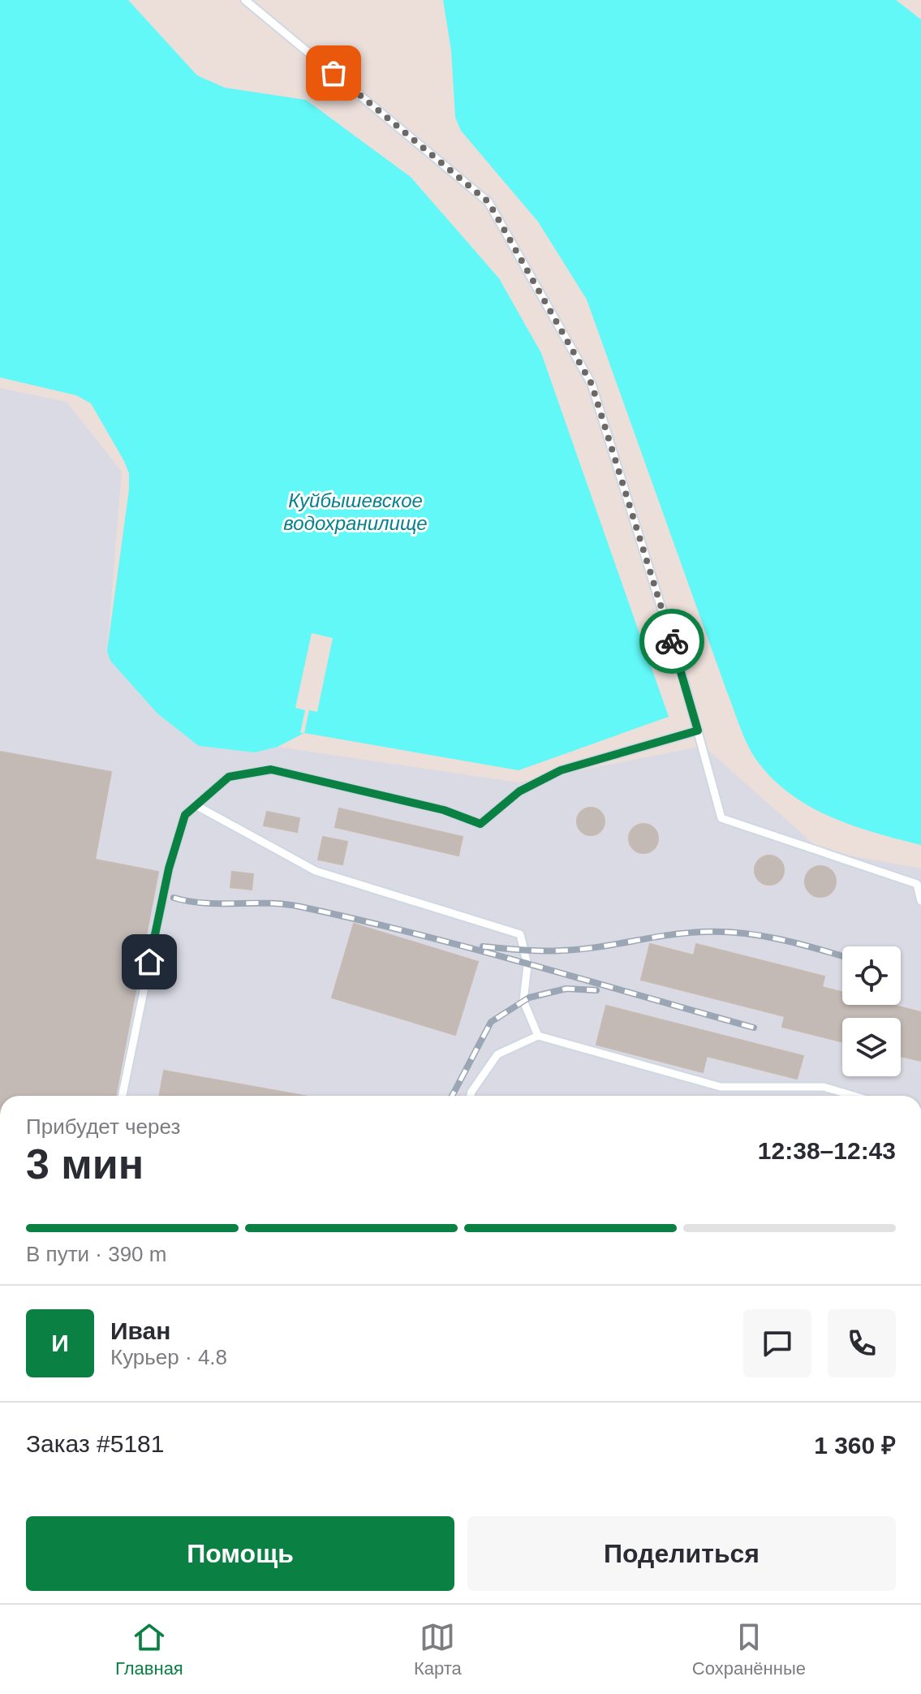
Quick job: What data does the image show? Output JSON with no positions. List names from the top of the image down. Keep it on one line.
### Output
{"water":["Куйбышевское водохранилище"],"page":{"heading":["3 мин","Прибудет через","12:38–12:43"],"panel":["Иван","Курьер · 4.8","Заказ #5181","1 360 ₽"],"bar":"В пути · 390 m","round":"И","buttons":["Помощь","Поделиться"],"tabs":["Главная","Карта","Сохранённые"]}}
